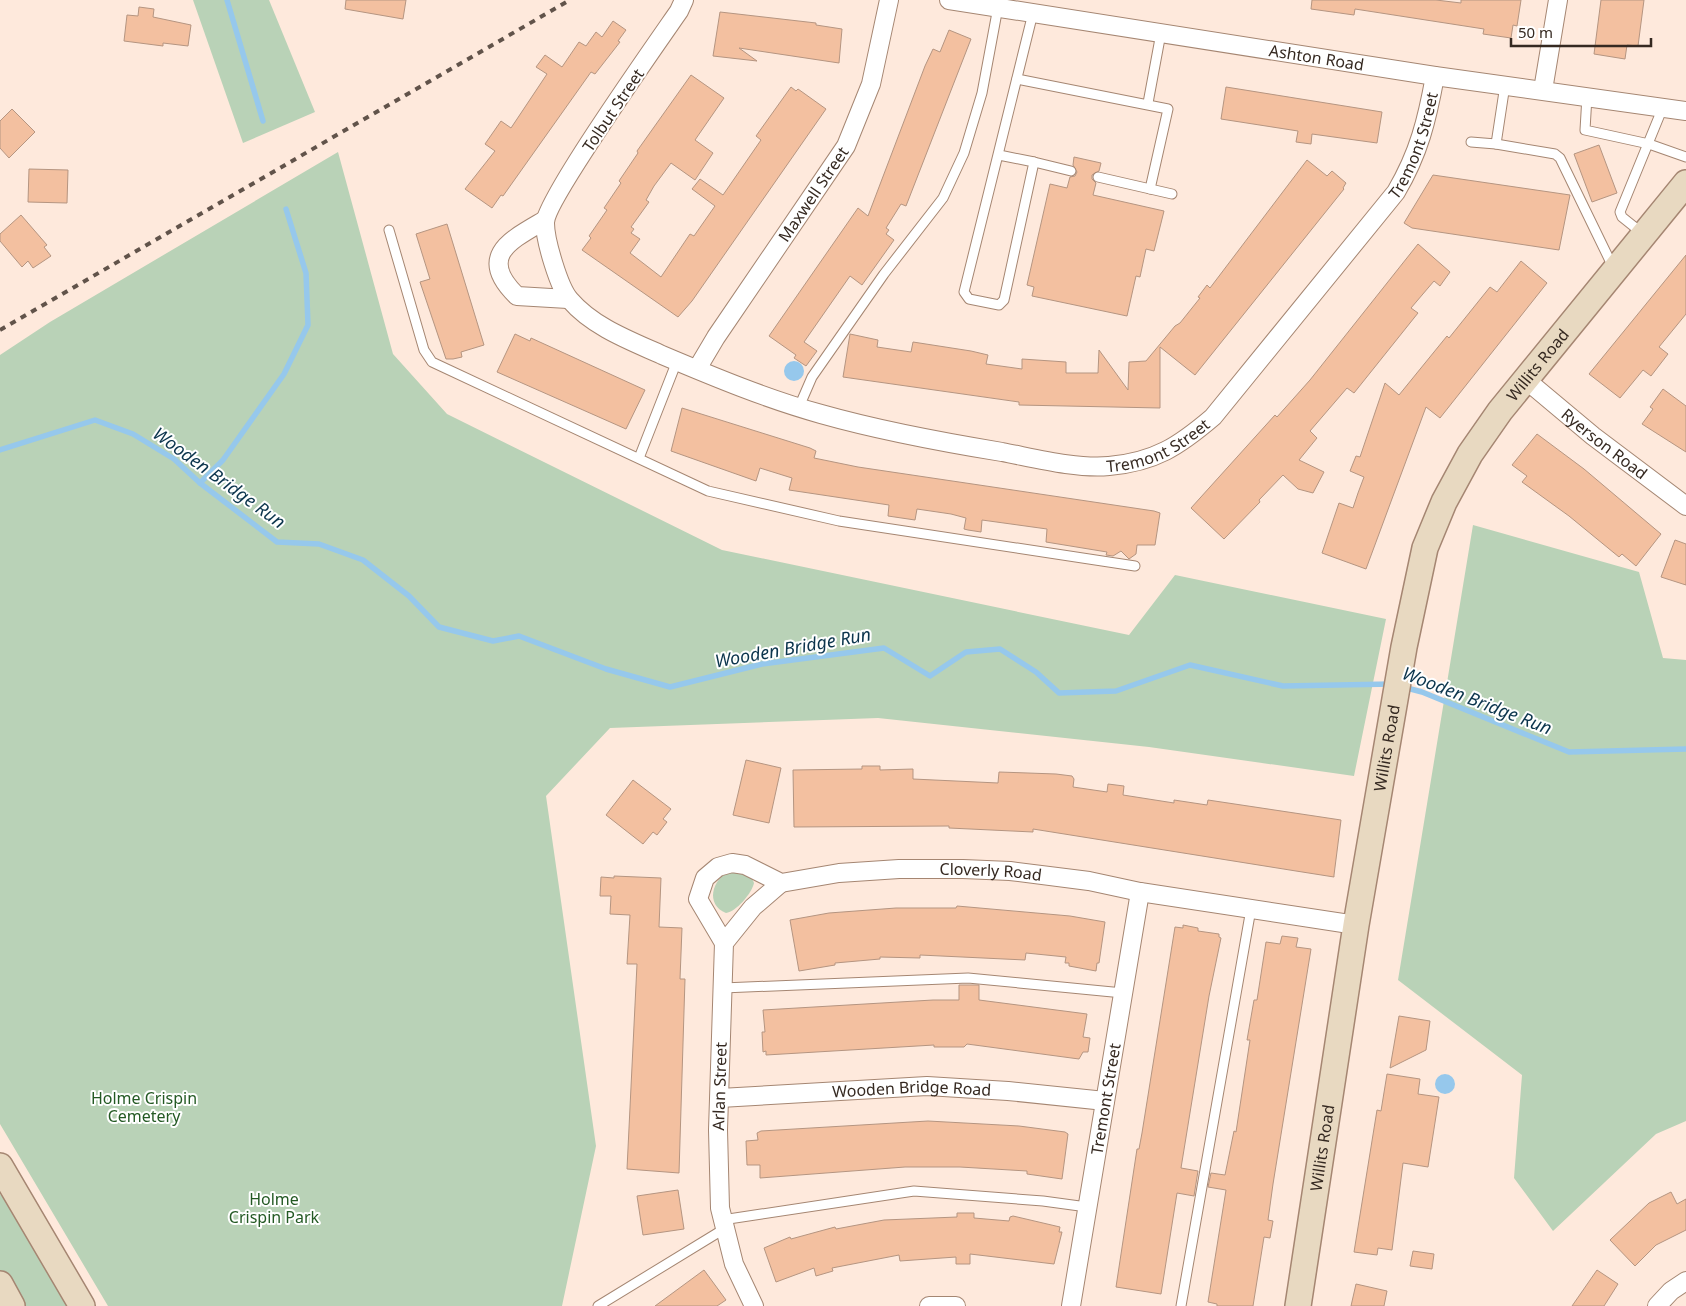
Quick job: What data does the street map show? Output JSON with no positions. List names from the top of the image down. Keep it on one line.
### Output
{"streets":{"street":["Ashton Road","Tolbut Street","Tremont Street","Maxwell Street","Willits Road","Ryerson Road","Cloverly Road","Arlan Street","Wooden Bridge Road"]},"crossings":[["Ashton Road","Tremont Street"],["Tremont Street","Maxwell Street"],["Tremont Street","Cloverly Road"],["Tremont Street","Wooden Bridge Road"],["Willits Road","Ryerson Road"],["Willits Road","Cloverly Road"],["Arlan Street","Wooden Bridge Road"]],"water":["Wooden Bridge Run"],"parks":["Holme Crispin Cemetery","Holme Crispin Park"],"scale_bar":"50 m"}
